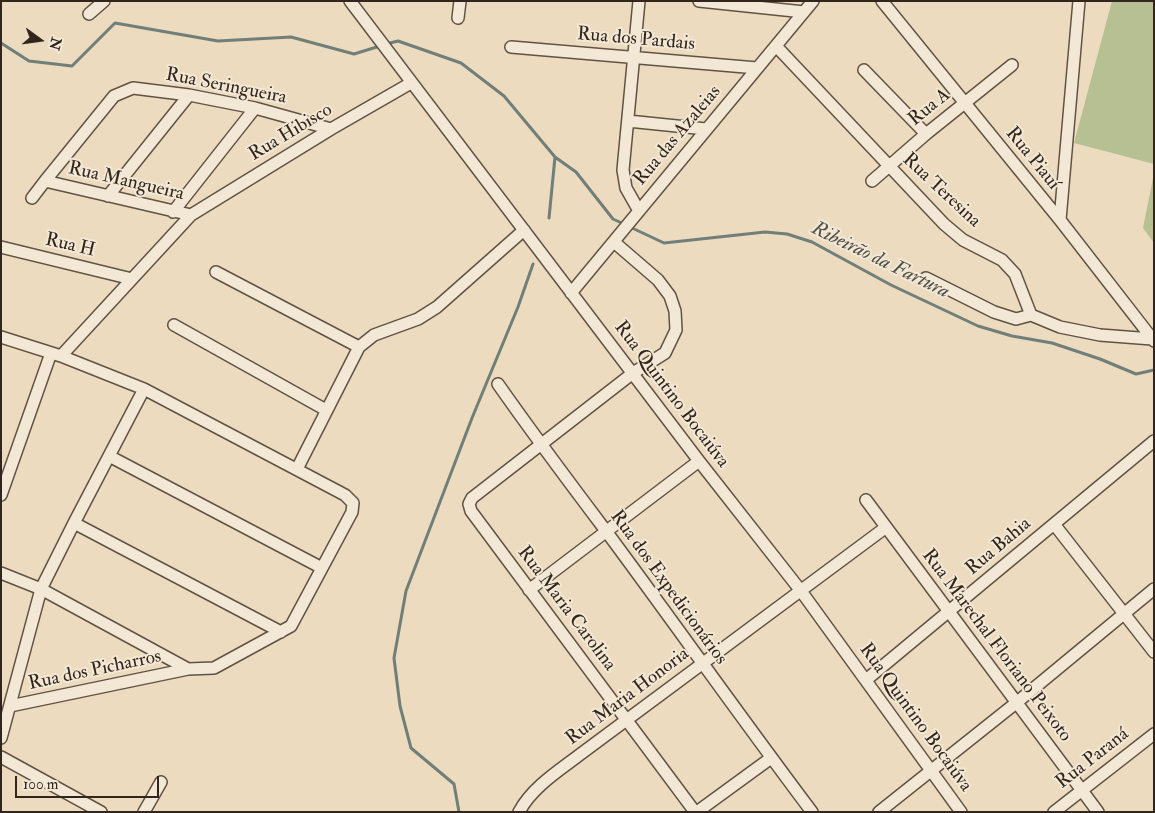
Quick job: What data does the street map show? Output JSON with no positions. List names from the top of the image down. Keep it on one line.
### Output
{"streets":{"street":["Rua dos Pardais","Rua Seringueira","Rua A","Rua Hibisco","Rua das Azaleias","Rua Piauí","Rua Mangueira","Rua Teresina","Rua H","Rua Quintino Bocaiúva","Rua Bahia","Rua dos Expedicionários","Rua Maria Carolina","Rua Marechal Floriano Peixoto","Rua dos Picharros","Rua Maria Honoria","Rua Paraná"]},"crossings":[["Rua dos Pardais","Rua das Azaleias"],["Rua Seringueira","Rua Hibisco"],["Rua Seringueira","Rua Mangueira"],["Rua A","Rua Piauí"],["Rua A","Rua Teresina"],["Rua Hibisco","Rua Mangueira"],["Rua Hibisco","Rua H"],["Rua Hibisco","Rua Quintino Bocaiúva"],["Rua das Azaleias","Rua Teresina"],["Rua das Azaleias","Rua Quintino Bocaiúva"],["Rua Quintino Bocaiúva","Rua Bahia"],["Rua Quintino Bocaiúva","Rua Maria Honoria"],["Rua Bahia","Rua Marechal Floriano Peixoto"],["Rua dos Expedicionários","Rua Maria Carolina"],["Rua dos Expedicionários","Rua Maria Honoria"],["Rua Maria Carolina","Rua Maria Honoria"],["Rua Marechal Floriano Peixoto","Rua Maria Honoria"],["Rua Marechal Floriano Peixoto","Rua Paraná"]],"water":["Ribeirão da Fartura"],"scale_bar":"100 m","north":"right"}
